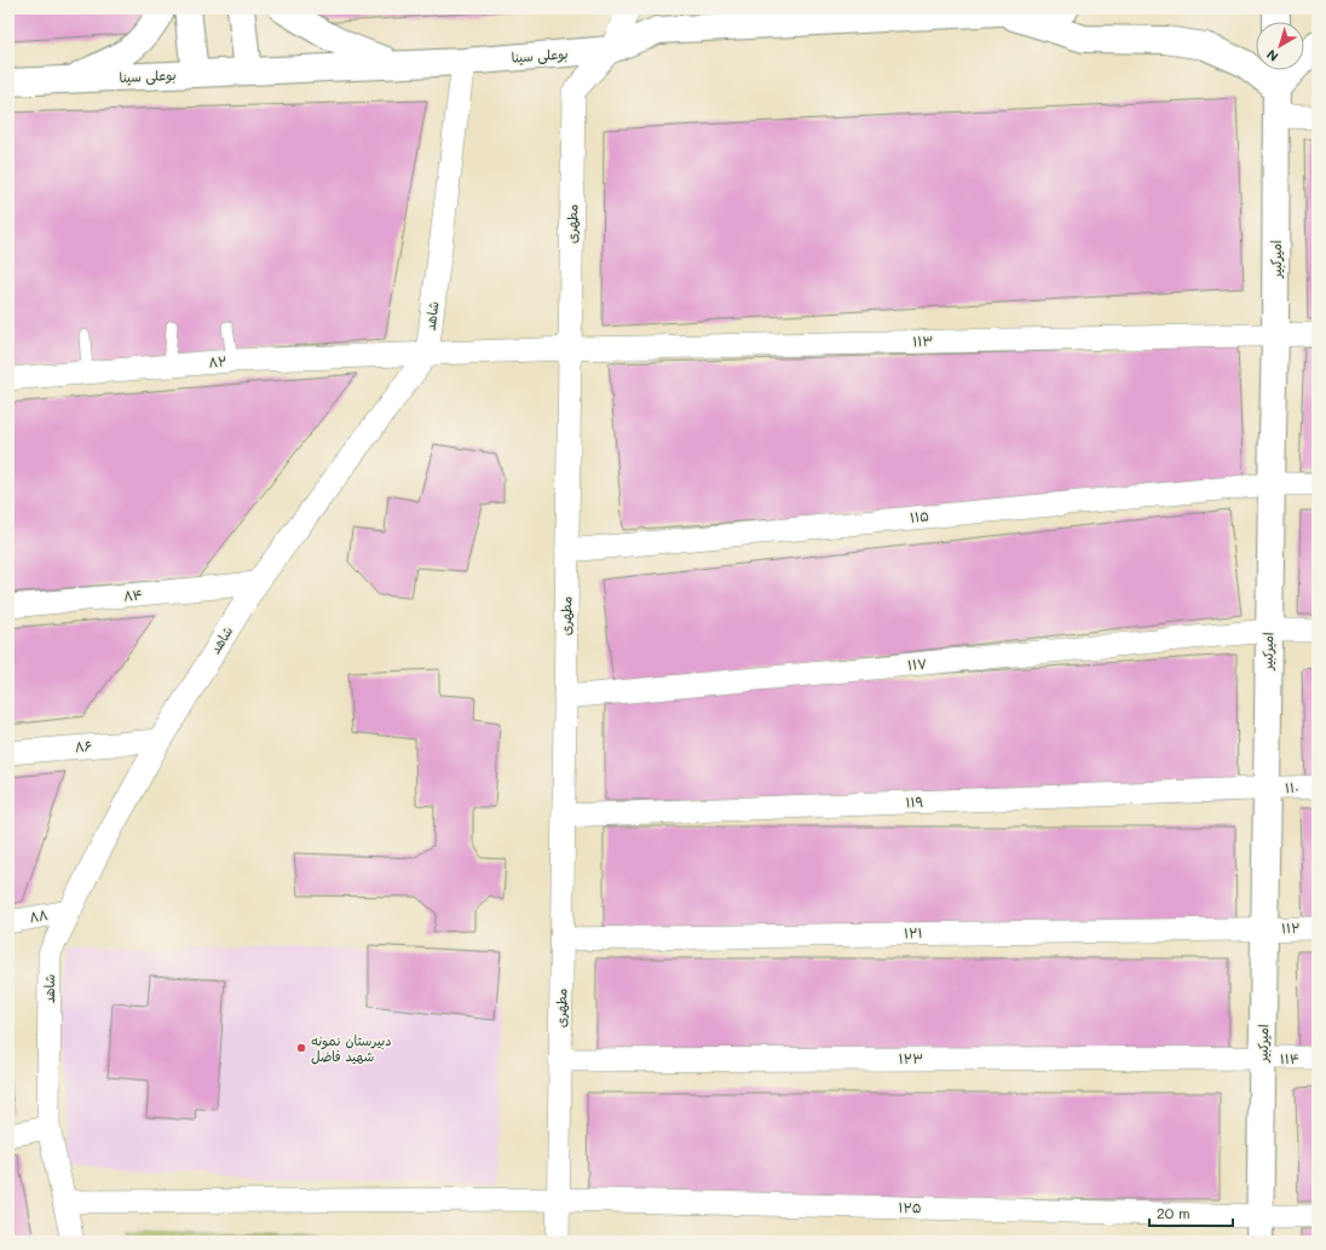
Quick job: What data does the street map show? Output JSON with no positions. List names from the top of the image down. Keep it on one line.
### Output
{"streets":{"main road":["بوعلی سینا","امیرکبیر"],"street":["مطهری","شاهد","۱۱۳","۸۲","۱۱۵","۸۴","۱۱۷","۸۶","۱۱۰","۱۱۹","۸۸","۱۱۲","۱۲۱","۱۲۳","۱۱۴","۱۲۵"]},"crossings":[["بوعلی سینا","مطهری"],["بوعلی سینا","شاهد"],["مطهری","۱۱۳"],["مطهری","۱۱۵"],["مطهری","۱۱۷"],["مطهری","۱۱۹"],["مطهری","۱۲۱"],["مطهری","۱۲۳"],["مطهری","۱۲۵"],["امیرکبیر","۱۱۳"],["امیرکبیر","۱۱۵"],["امیرکبیر","۱۱۷"],["امیرکبیر","۱۱۰"],["امیرکبیر","۱۱۹"],["امیرکبیر","۱۱۲"],["امیرکبیر","۱۲۱"],["امیرکبیر","۱۲۳"],["امیرکبیر","۱۱۴"],["امیرکبیر","۱۲۵"],["شاهد","۱۱۳"],["شاهد","۸۲"],["شاهد","۸۴"],["شاهد","۸۶"],["شاهد","۸۸"],["شاهد","۱۲۵"],["۱۱۳","۸۲"],["۱۱۰","۱۱۹"],["۱۱۲","۱۲۱"],["۱۲۳","۱۱۴"]],"places":["دبیرستان نمونه شهید فاضل"],"scale_bar":"20 m","north":"bottom left"}
